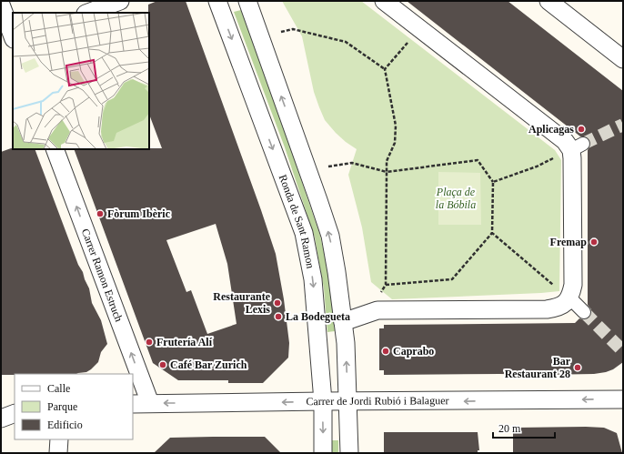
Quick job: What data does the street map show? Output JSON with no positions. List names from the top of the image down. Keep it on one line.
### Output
{"streets":{"street":["Ronda de Sant Ramon","Carrer Ramon Estruch","Carrer de Jordi Rubió i Balaguer"]},"crossings":[["Ronda de Sant Ramon","Carrer de Jordi Rubió i Balaguer"],["Carrer Ramon Estruch","Carrer de Jordi Rubió i Balaguer"]],"one_way":["Carrer Ramon Estruch"],"parks":["Plaça de la Bóbila"],"places":["Aplicagas","Fòrum Ibèric","Fremap","Restaurante Lexis","La Bodegueta","Frutería Alí","Caprabo","Café Bar Zurich","Bar Restaurant 28"],"legend":["Calle","Parque","Edificio"],"scale_bar":"20 m"}
